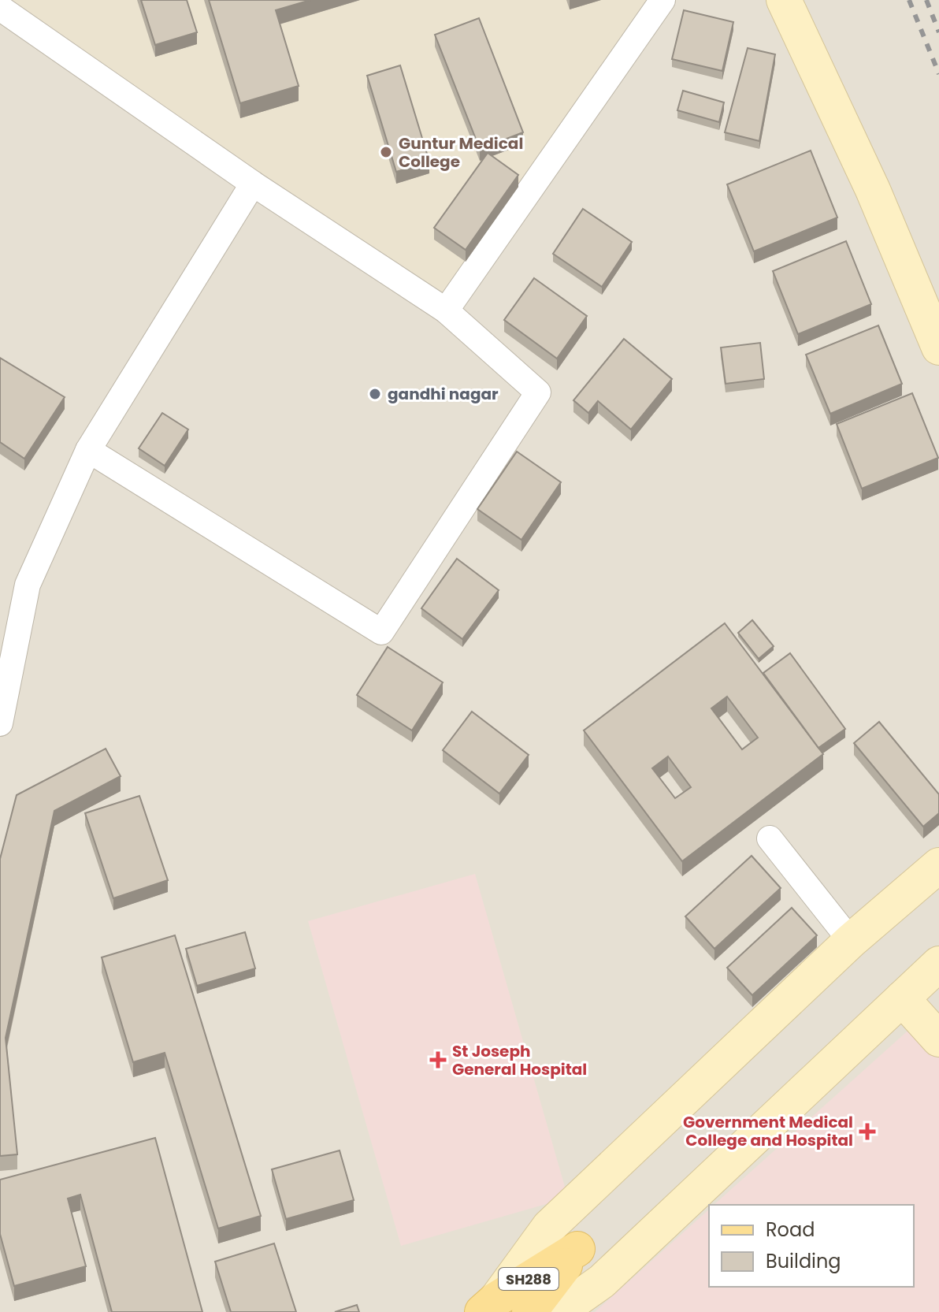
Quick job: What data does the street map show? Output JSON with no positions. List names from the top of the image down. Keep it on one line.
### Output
{"streets":{"main road":["SH288"]},"places":{"other":["Guntur Medical College","gandhi nagar"],"health":["St Joseph General Hospital","Government Medical College and Hospital"]},"legend":["Road","Building"]}
